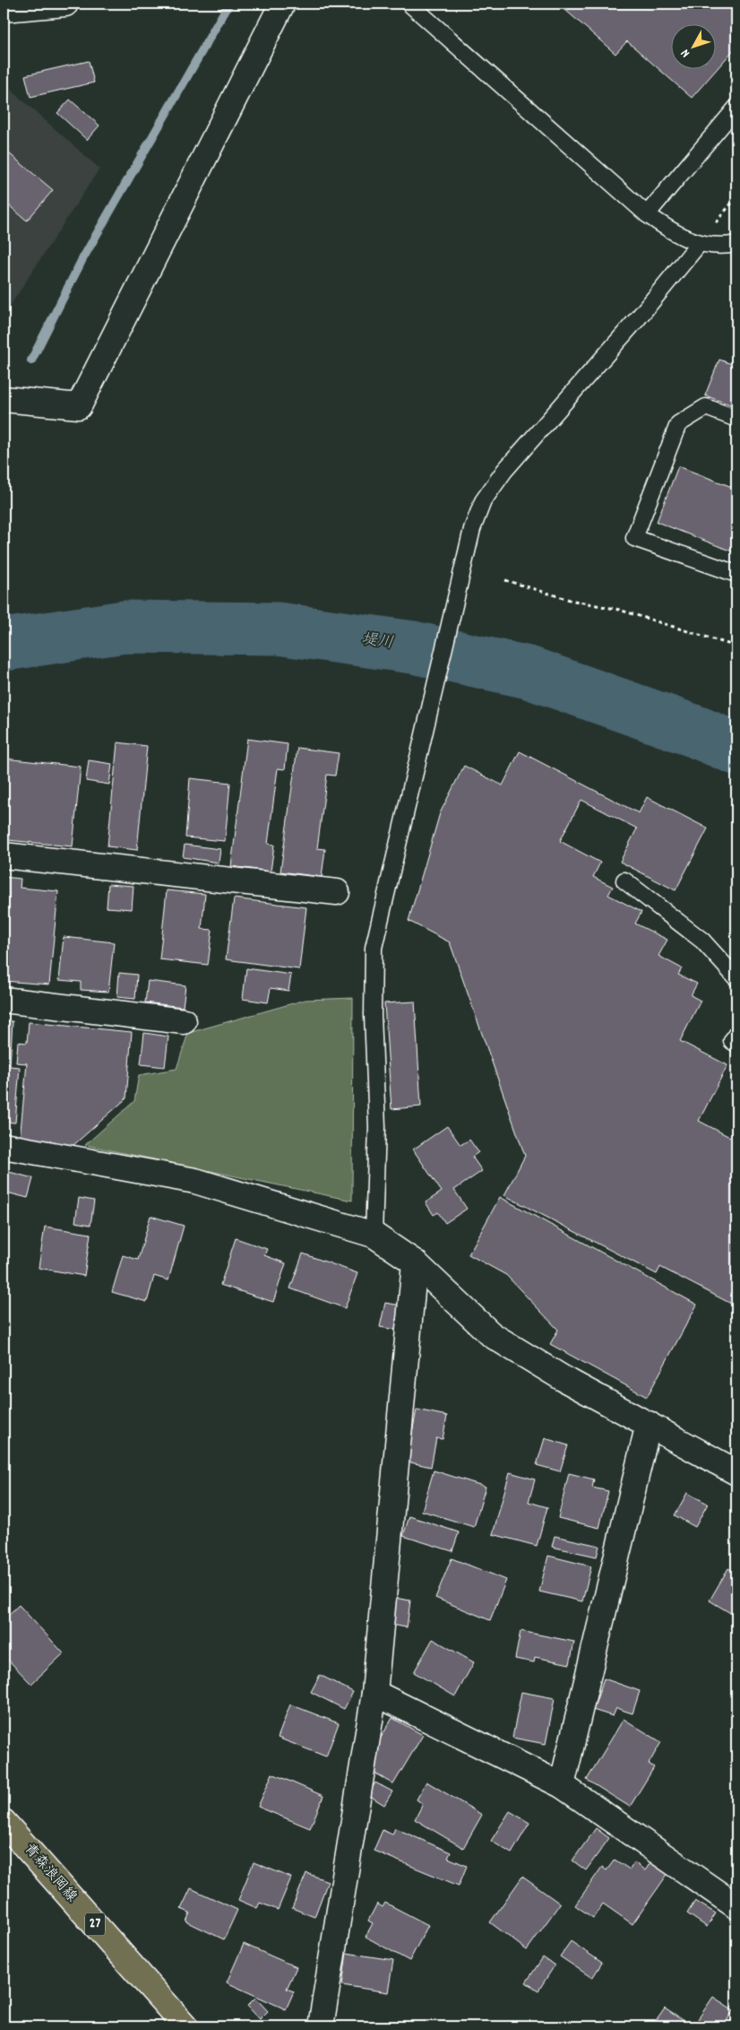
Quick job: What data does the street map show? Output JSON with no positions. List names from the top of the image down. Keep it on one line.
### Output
{"streets":{"main road":["青森浪岡線","27"]},"water":["堤川"],"north":"bottom left"}
